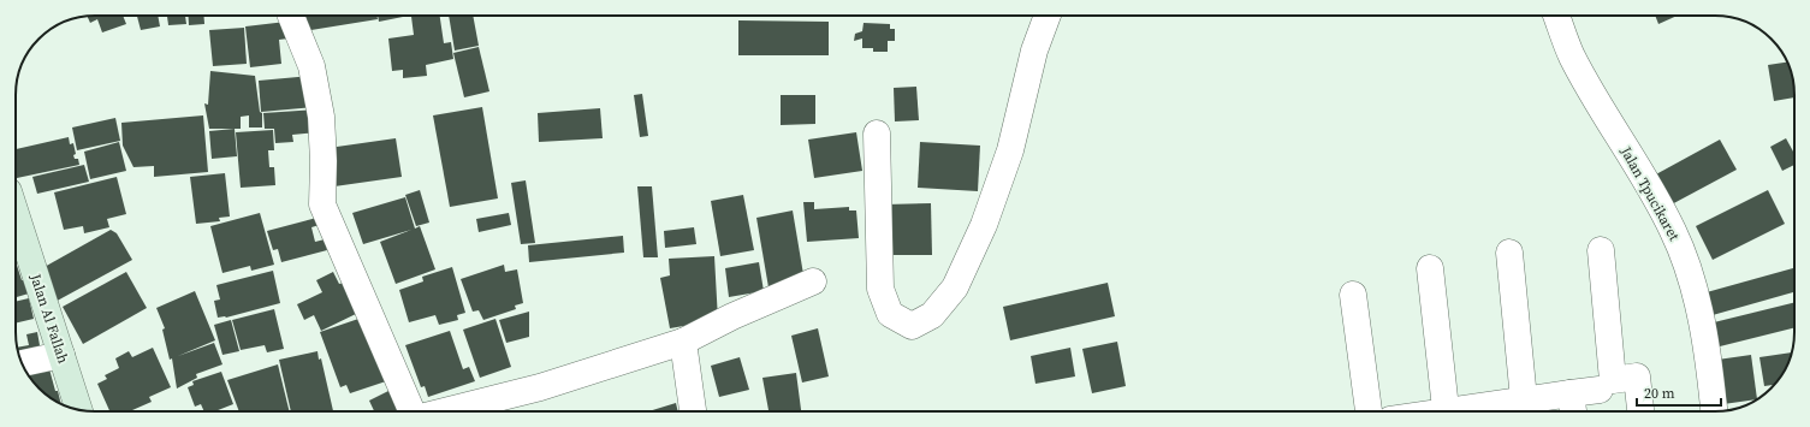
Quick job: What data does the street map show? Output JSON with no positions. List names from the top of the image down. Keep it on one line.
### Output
{"streets":{"street":["Jalan Tpucikaret","Jalan Al Fallah"]},"scale_bar":"20 m"}
